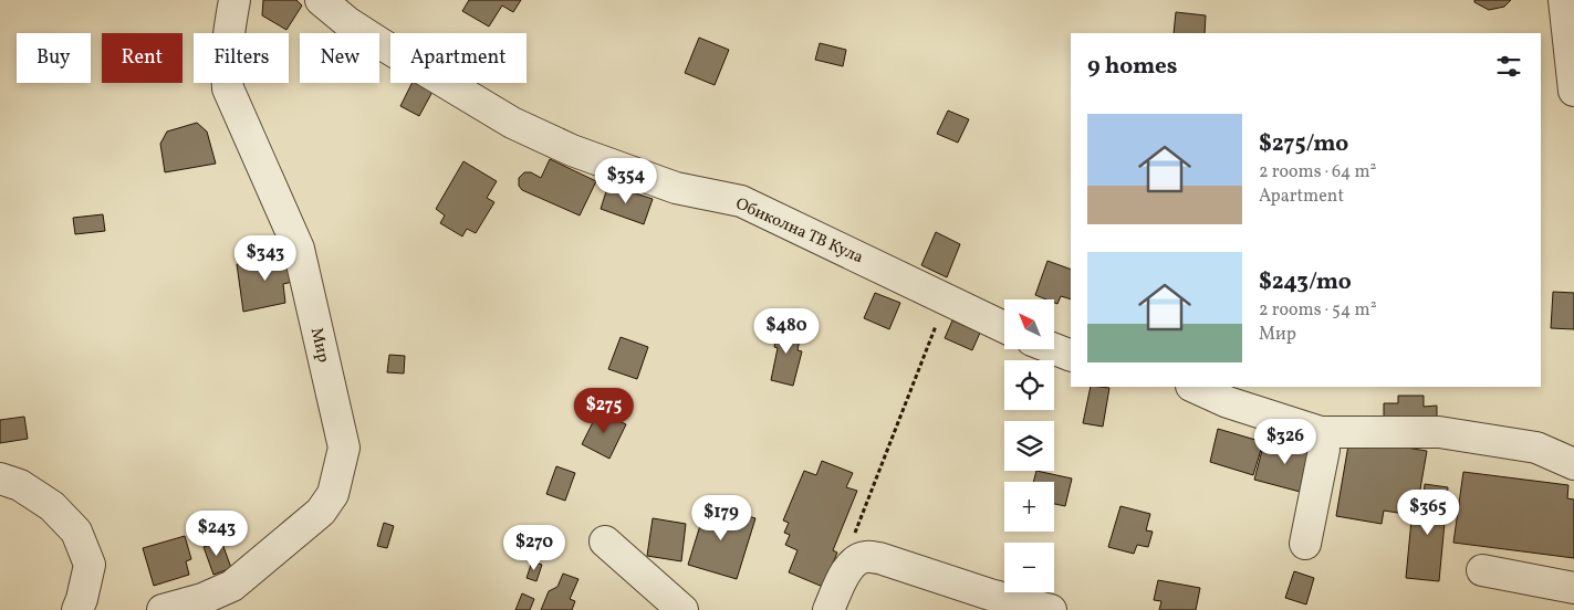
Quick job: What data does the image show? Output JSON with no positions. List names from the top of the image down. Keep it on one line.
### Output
{"streets":{"street":["Обиколна ТВ Кула","Мир"]},"north":"top left","page":{"chip":["Buy","Rent","Filters","New","Apartment"],"heading":"9 homes","list":[{"name":"$275/mo","note":"2 rooms · 64 m² · Apartment"},{"name":"$243/mo","note":"2 rooms · 54 m² · Мир"}],"price":["$354","$343","$480","$275","$326","$365","$179","$243","$270"],"map_buttons":["+","−"]}}
